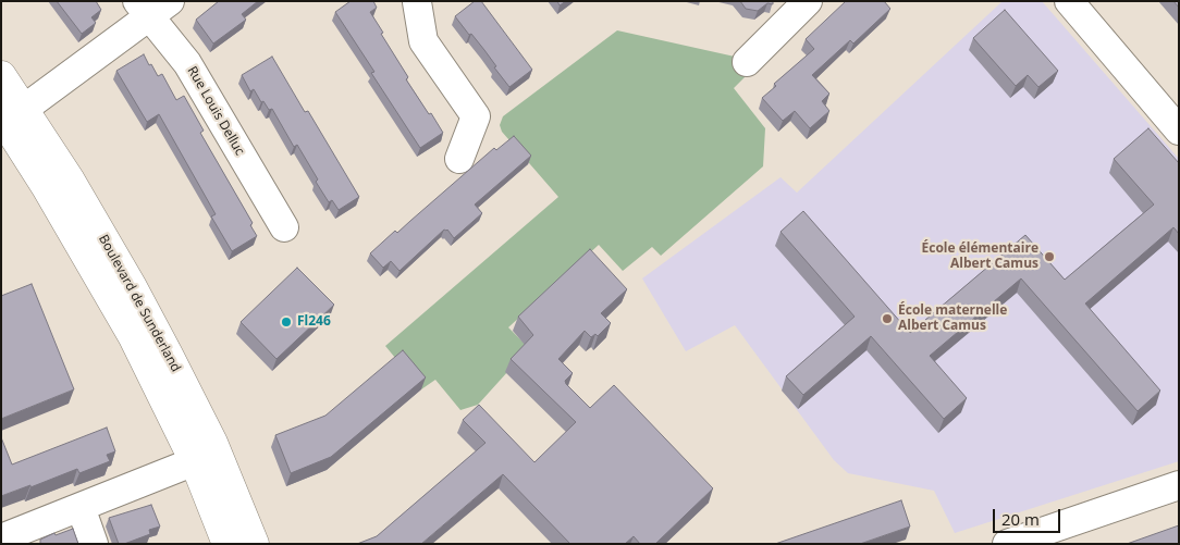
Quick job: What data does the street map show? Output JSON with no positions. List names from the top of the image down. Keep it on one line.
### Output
{"streets":{"main road":["Boulevard de Sunderland"],"street":["Rue Louis Delluc"]},"places":["École élémentaire Albert Camus","École maternelle Albert Camus","Fl246"],"scale_bar":"20 m"}
